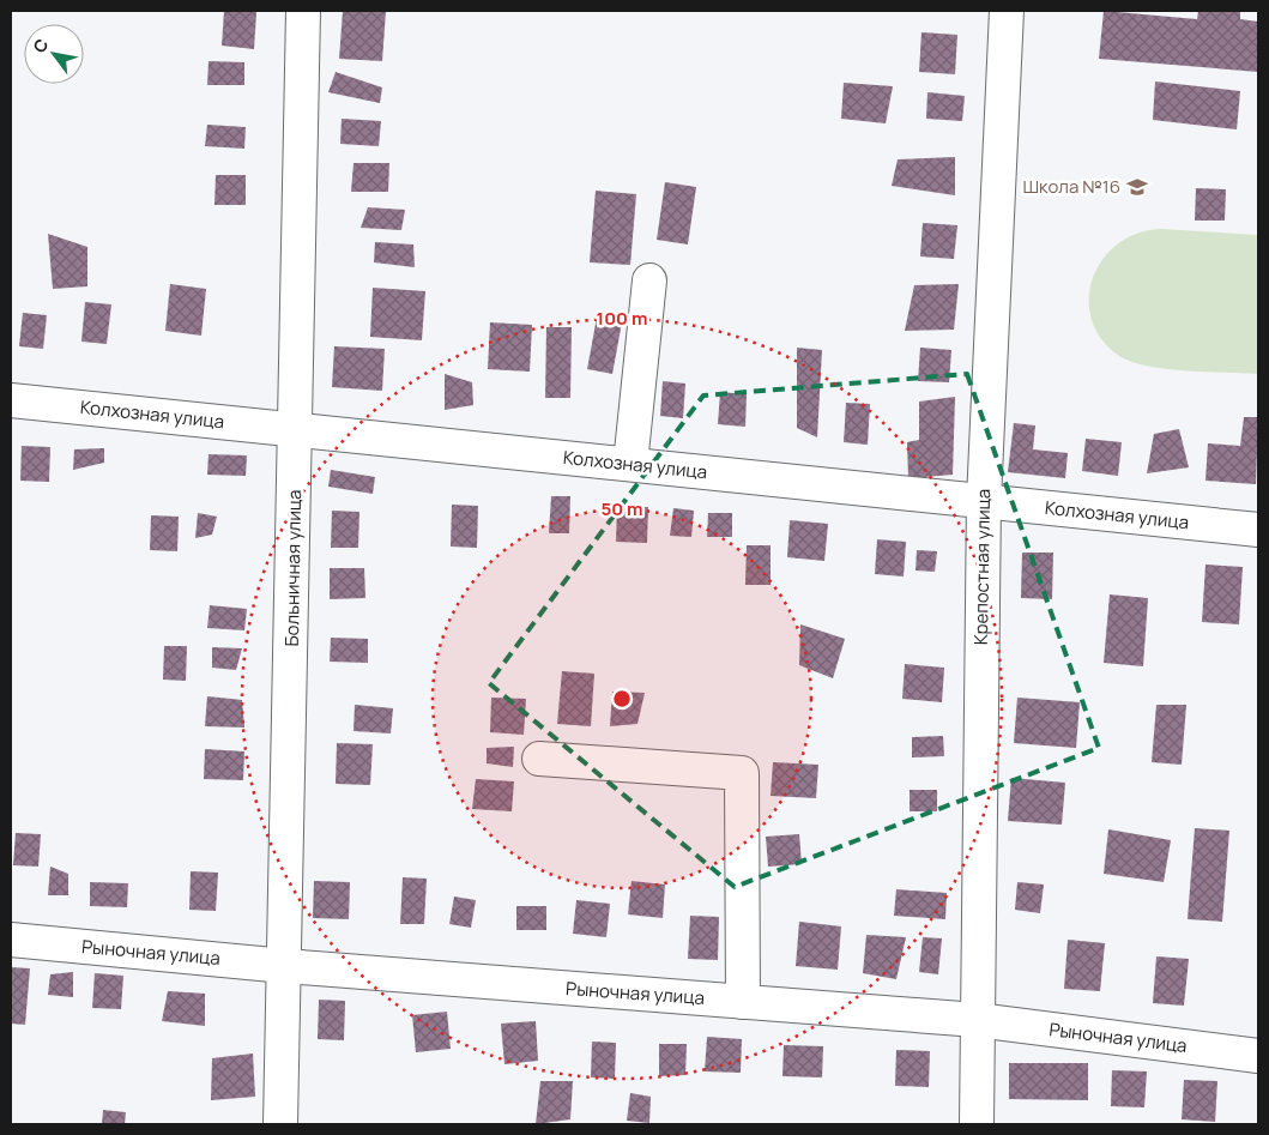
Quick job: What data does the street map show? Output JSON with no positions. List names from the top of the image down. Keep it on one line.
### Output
{"streets":{"street":["Колхозная улица","Крепостная улица","Больничная улица","Рыночная улица"]},"crossings":[["Колхозная улица","Крепостная улица"],["Колхозная улица","Больничная улица"],["Крепостная улица","Рыночная улица"],["Больничная улица","Рыночная улица"]],"places":{"school or university":["Школа №16"]},"north":"top left","rings":["100 m","50 m"]}
